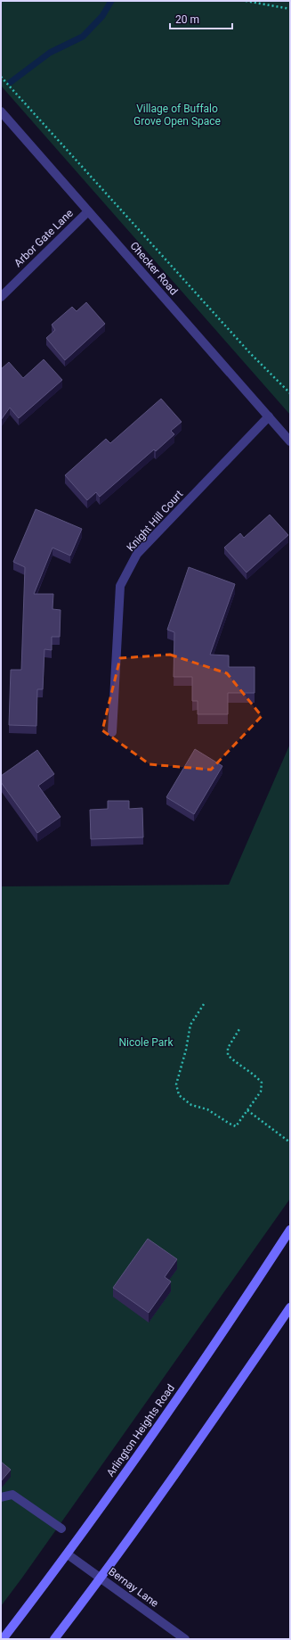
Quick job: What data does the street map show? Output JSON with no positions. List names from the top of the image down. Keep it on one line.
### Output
{"streets":{"main road":["Arlington Heights Road"],"street":["Arbor Gate Lane","Checker Road","Knight Hill Court","Bernay Lane"]},"crossings":[["Arbor Gate Lane","Checker Road"],["Checker Road","Knight Hill Court"],["Arlington Heights Road","Bernay Lane"]],"parks":["Village of Buffalo Grove Open Space","Nicole Park"],"scale_bar":"20 m"}
